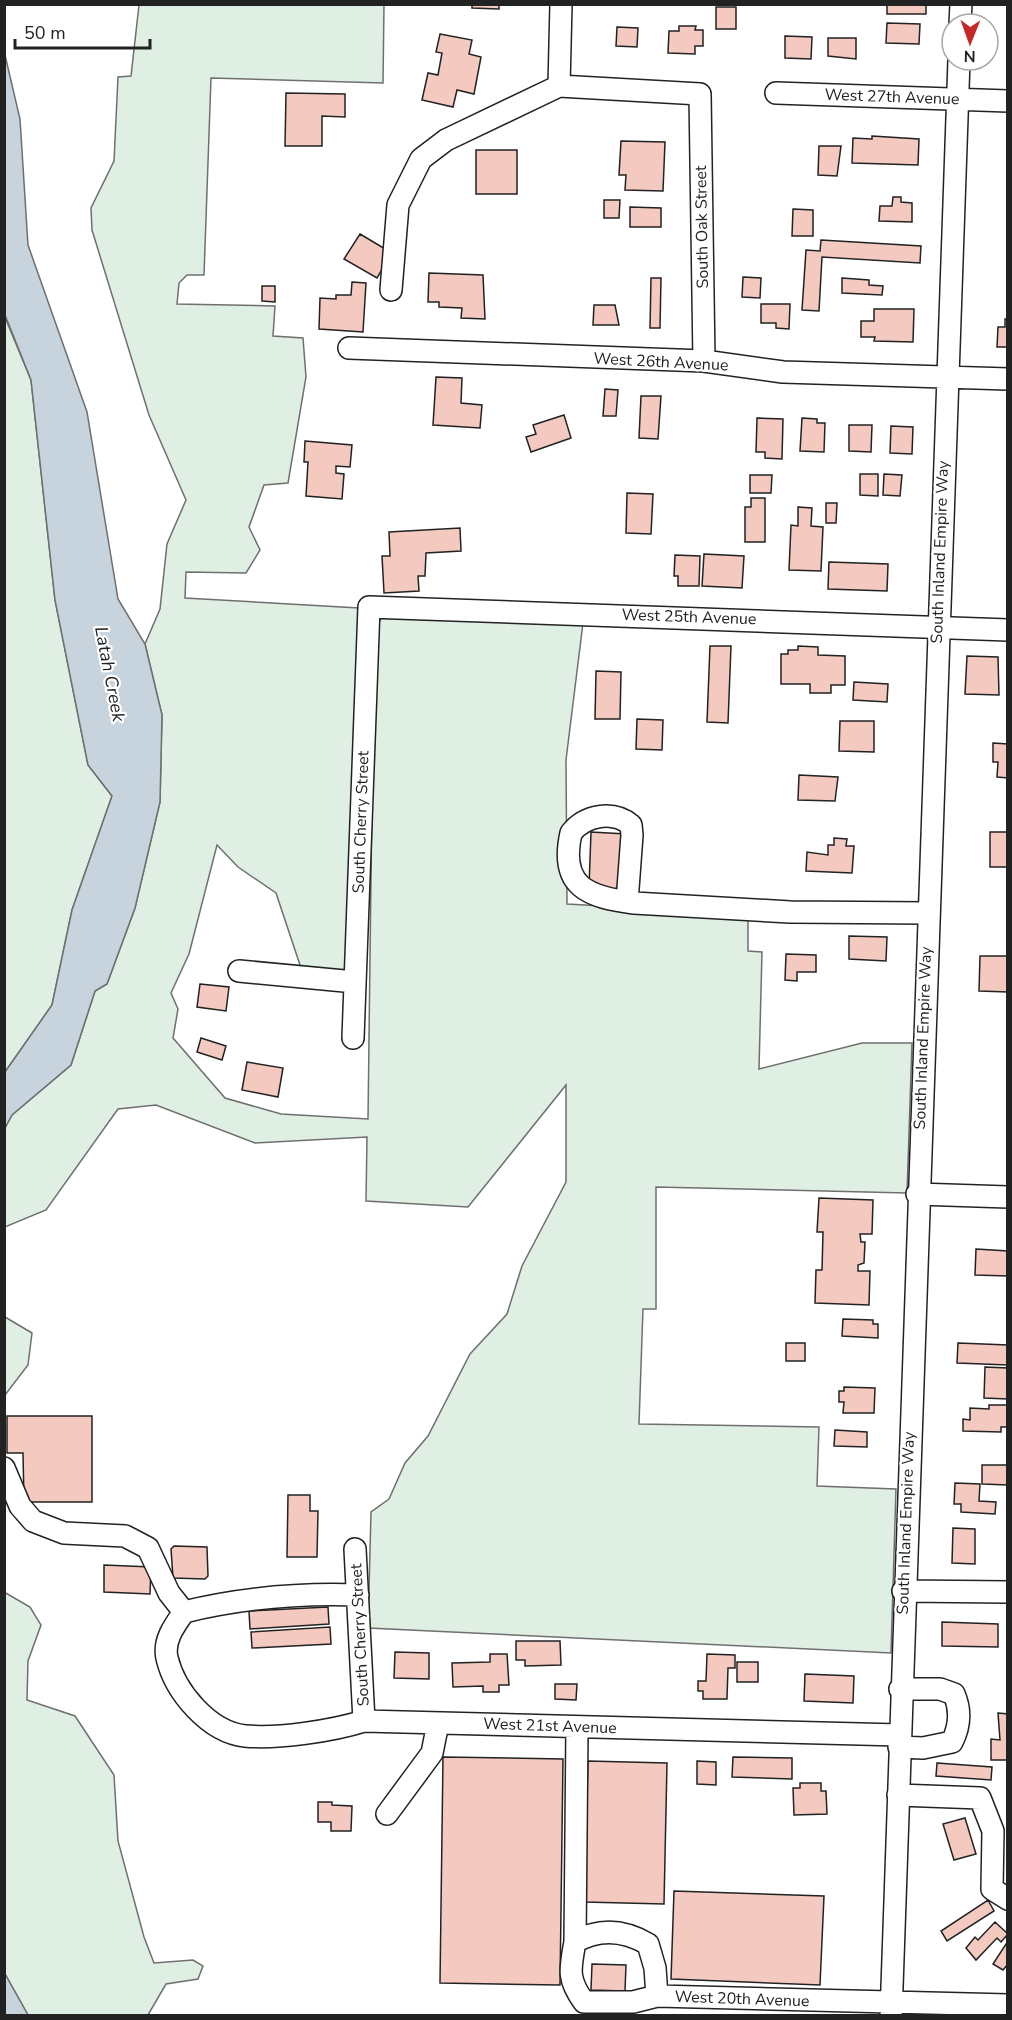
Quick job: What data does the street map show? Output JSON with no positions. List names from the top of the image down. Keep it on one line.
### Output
{"streets":{"street":["West 27th Avenue","South Oak Street","West 26th Avenue","South Inland Empire Way","West 25th Avenue","South Cherry Street","West 21st Avenue","West 20th Avenue"]},"crossings":[["West 27th Avenue","South Inland Empire Way"],["South Oak Street","West 26th Avenue"],["West 26th Avenue","South Inland Empire Way"],["South Inland Empire Way","West 25th Avenue"],["South Inland Empire Way","West 21st Avenue"],["South Inland Empire Way","West 20th Avenue"],["West 25th Avenue","South Cherry Street"],["South Cherry Street","West 21st Avenue"]],"water":["Latah Creek"],"scale_bar":"50 m","north":"bottom"}
